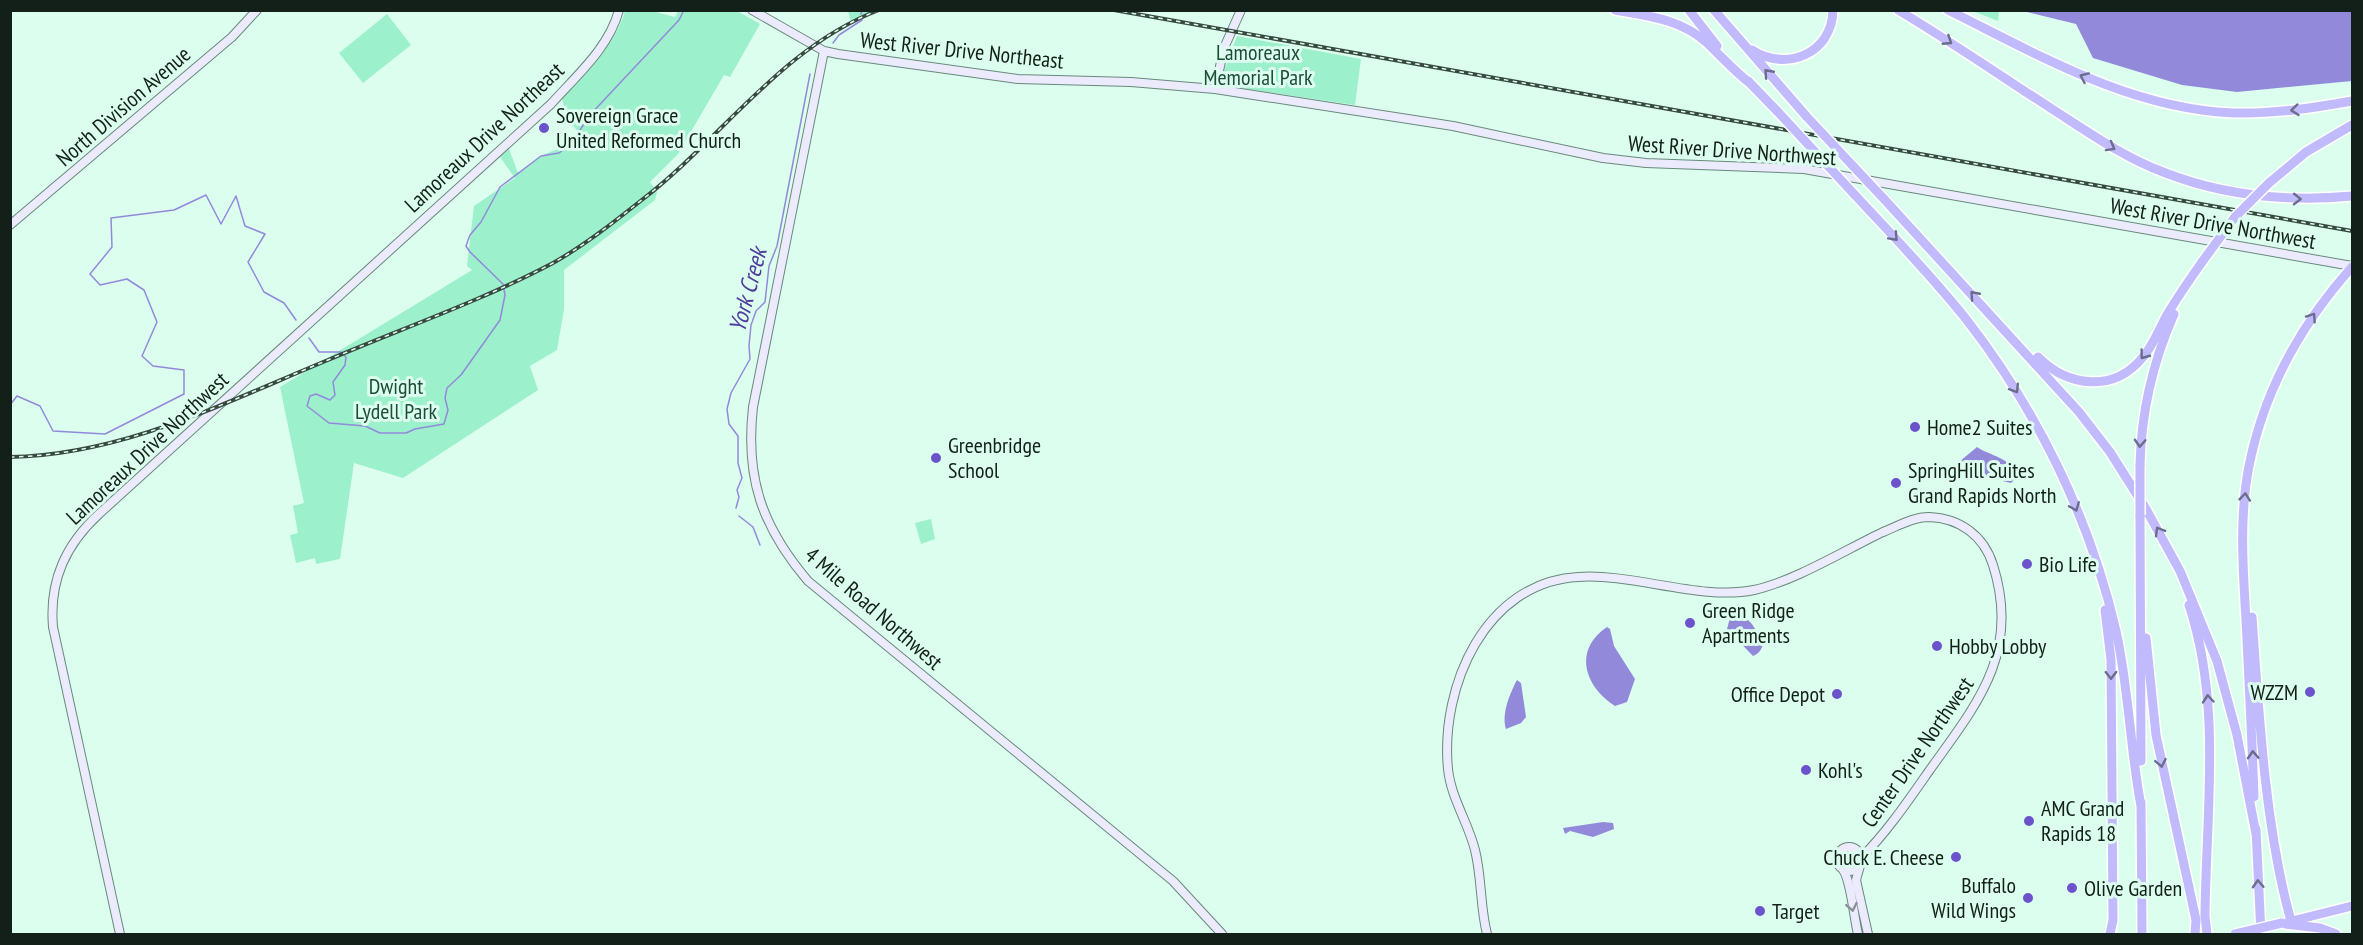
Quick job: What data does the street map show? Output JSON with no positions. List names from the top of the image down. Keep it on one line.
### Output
{"streets":{"main road":["West River Drive Northeast","North Division Avenue","Lamoreaux Drive Northeast","West River Drive Northwest","Lamoreaux Drive Northwest","4 Mile Road Northwest","Center Drive Northwest"]},"crossings":[["West River Drive Northeast","West River Drive Northwest"],["West River Drive Northeast","4 Mile Road Northwest"],["Lamoreaux Drive Northeast","Lamoreaux Drive Northwest"]],"water":["York Creek"],"parks":["Lamoreaux Memorial Park","Dwight Lydell Park"],"places":["Sovereign Grace United Reformed Church","Home2 Suites","Greenbridge School","SpringHill Suites Grand Rapids North","Bio Life","Green Ridge Apartments","Hobby Lobby","WZZM","Office Depot","Kohl's","AMC Grand Rapids 18","Chuck E. Cheese","Olive Garden","Buffalo Wild Wings","Target"]}
